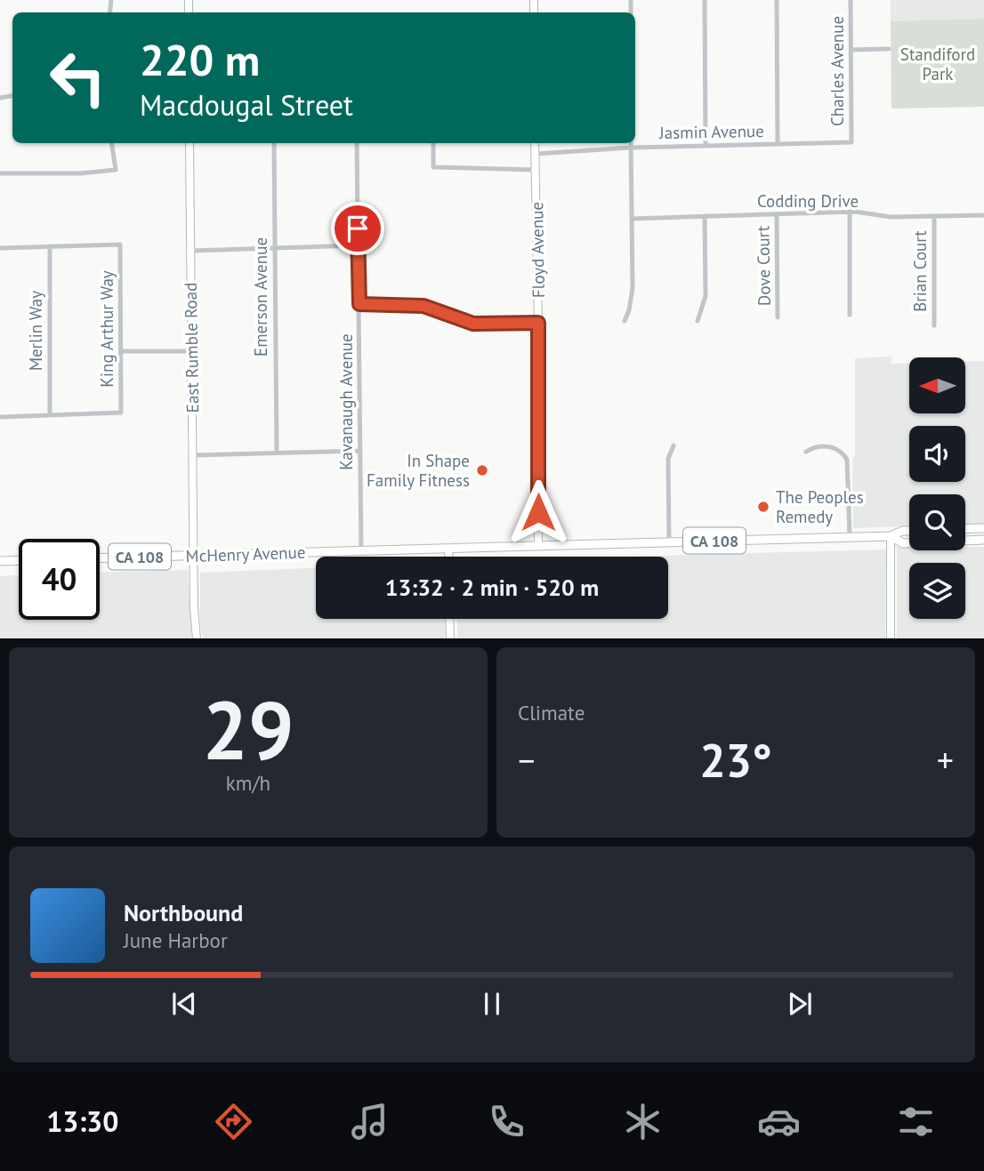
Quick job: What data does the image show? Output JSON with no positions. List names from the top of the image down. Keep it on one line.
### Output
{"streets":{"main road":["CA 108","McHenry Avenue"],"street":["Charles Avenue","Jasmin Avenue","Codding Drive","Floyd Avenue","Dove Court","Brian Court","Emerson Avenue","King Arthur Way","Merlin Way","East Rumble Road","Kavanaugh Avenue"]},"crossings":[["Charles Avenue","Jasmin Avenue"],["Jasmin Avenue","Floyd Avenue"],["Codding Drive","Dove Court"],["Codding Drive","Brian Court"],["Floyd Avenue","McHenry Avenue"],["King Arthur Way","Merlin Way"],["East Rumble Road","McHenry Avenue"],["Kavanaugh Avenue","McHenry Avenue"]],"parks":["Standiford Park"],"places":["In Shape Family Fitness","The Peoples Remedy"],"north":"left","page":{"turn":["220 m","Macdougal Street"],"limit":"40","trip":"13:32 · 2 min · 520 m","tile":[["29","km/h"],"Climate"],"heat":["−","23°","+"],"song":["Northbound","June Harbor"],"tabs":"13:30"}}
